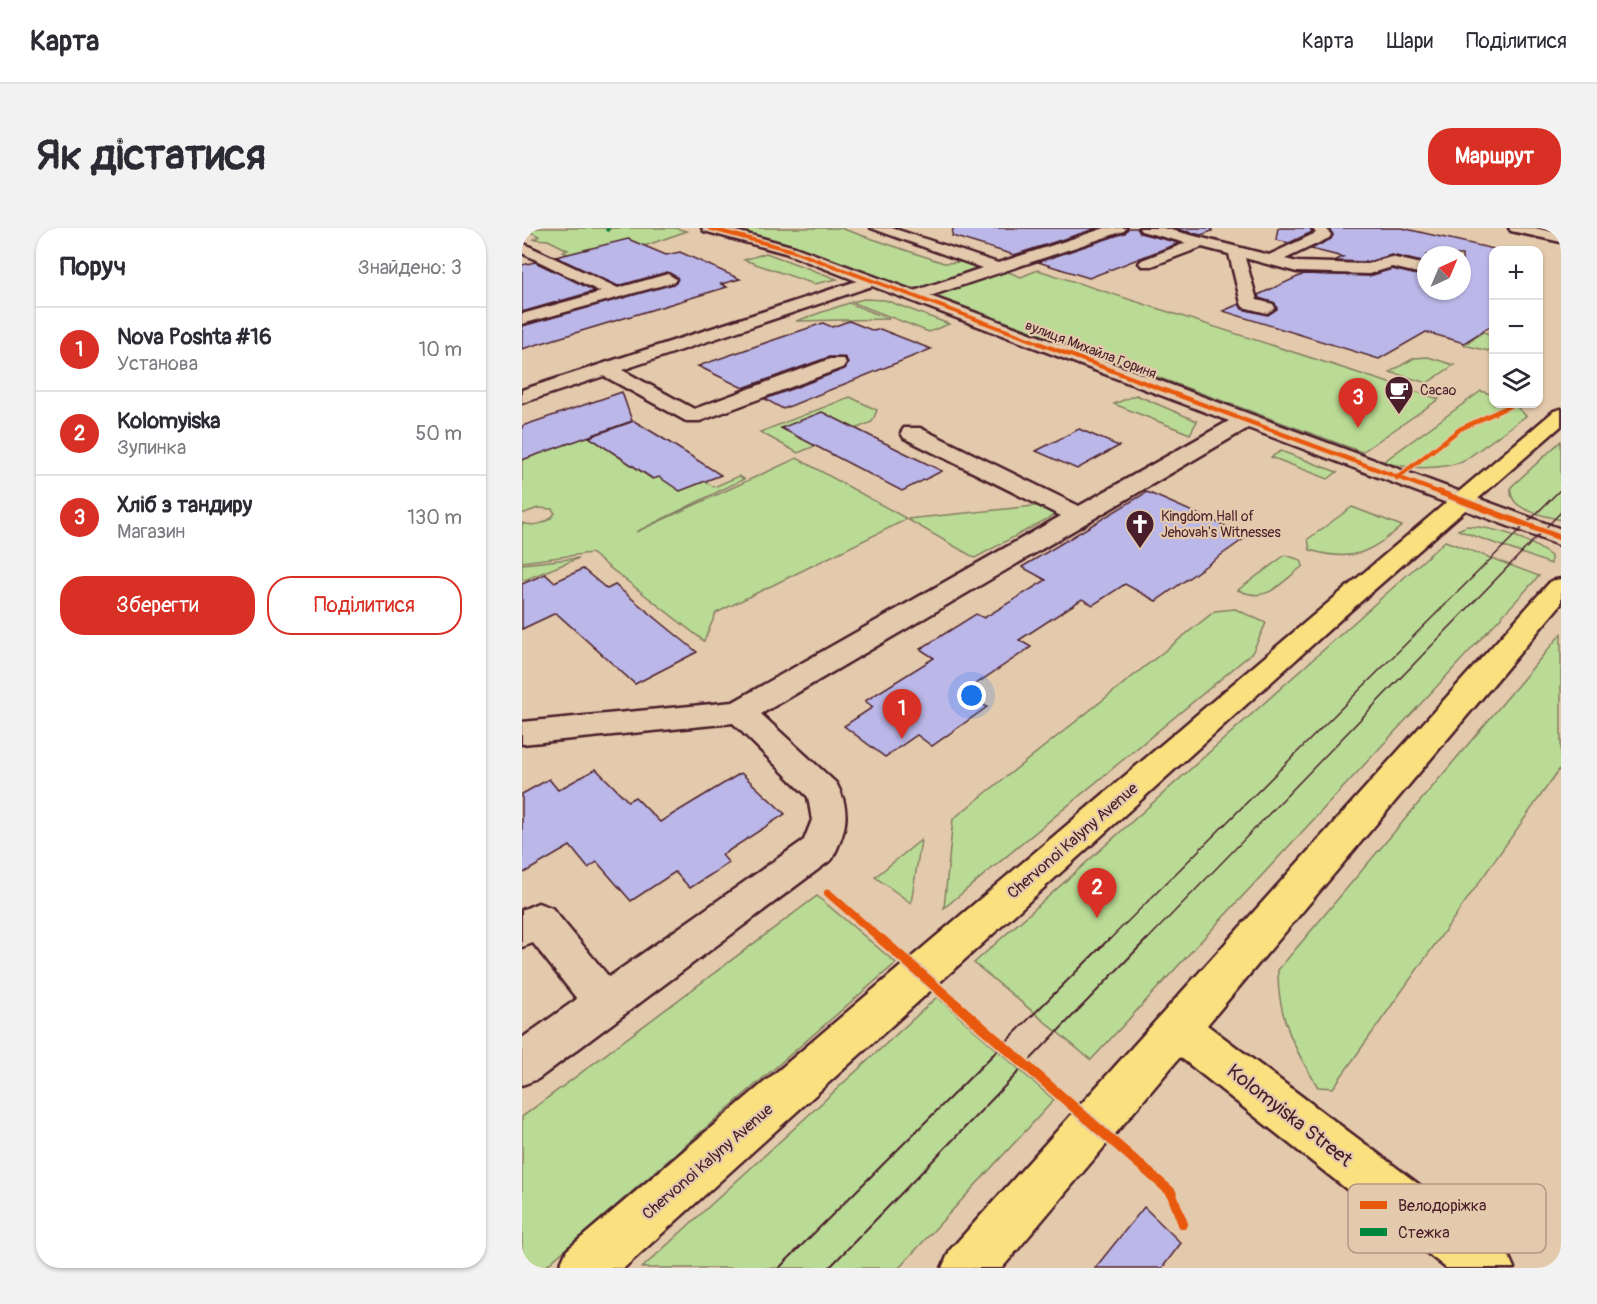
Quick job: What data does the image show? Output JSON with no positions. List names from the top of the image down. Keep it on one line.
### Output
{"streets":{"main road":["Chervonoi Kalyny Avenue","Kolomyiska Street"],"street":["вулиця Михайла Гориня"]},"crossings":[["вулиця Михайла Гориня","Chervonoi Kalyny Avenue"]],"places":{"cafe":["Cacao"],"church":["Kingdom Hall of Jehovah's Witnesses"]},"legend":["Велодоріжка","Стежка"],"north":"top right","page":{"header":"Карта","nav":["Карта","Шари","Поділитися"],"buttons":["Маршрут",["Зберегти","Поділитися"]],"title":"Як дістатися","heading":["Поруч","Знайдено: 3"],"map_buttons":["+","−"],"list":[{"mark":"1","name":"Nova Poshta #16","note":"Установа","value":"10 m"},{"mark":"2","name":"Kolomyiska","note":"Зупинка","value":"50 m"},{"mark":"3","name":"Хліб з тандиру","note":"Магазин","value":"130 m"}],"pins":["3","1","2"]}}
